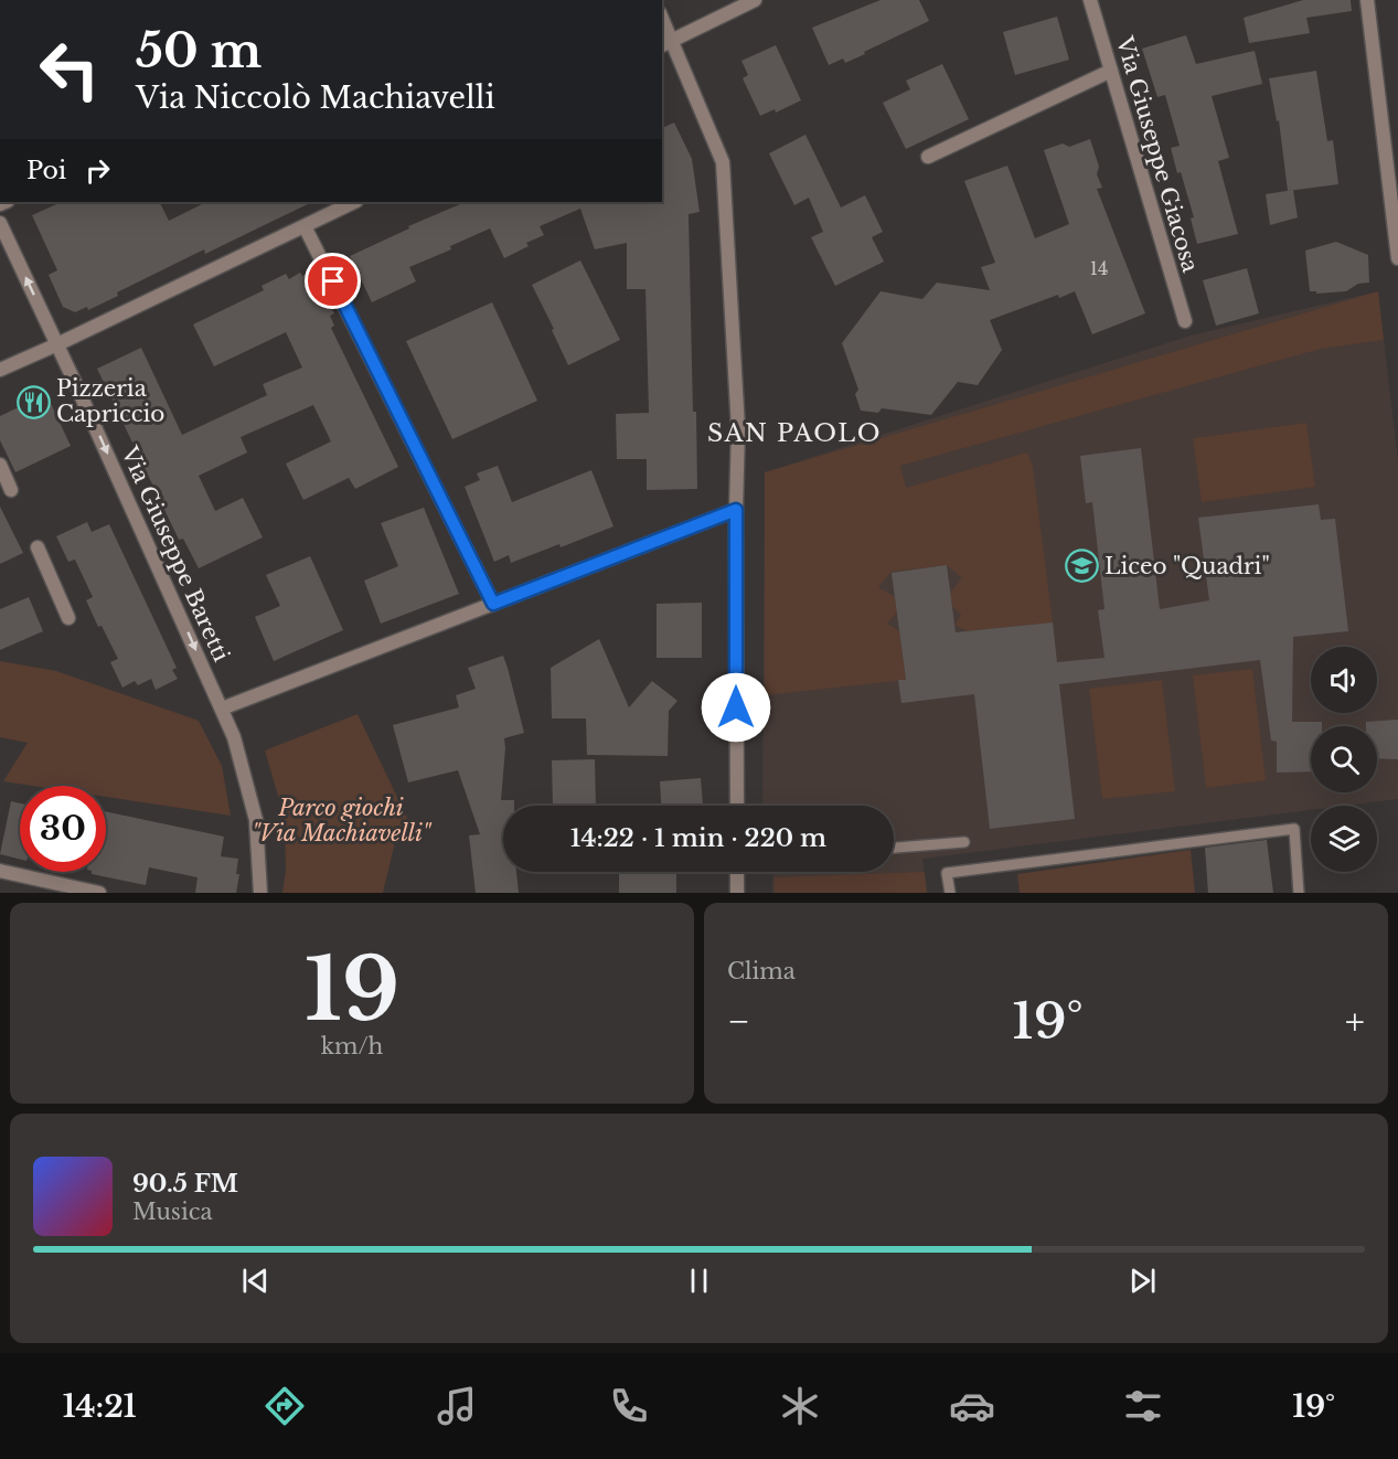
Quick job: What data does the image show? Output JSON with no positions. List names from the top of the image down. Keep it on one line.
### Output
{"streets":{"street":["Via Giuseppe Giacosa","Via Giuseppe Baretti"]},"districts":["SAN PAOLO"],"parks":["Parco giochi \"Via Machiavelli\""],"places":{"restaurant":["Pizzeria Capriccio"],"school or university":["Liceo \"Quadri\""]},"house_numbers":["14"],"page":{"turn":["50 m","Via Niccolò Machiavelli"],"then":"Poi","limit":"30","trip":"14:22 · 1 min · 220 m","tile":[["19","km/h"],"Clima"],"heat":["−","19°","+"],"song":["90.5 FM","Musica"],"tabs":["14:21","19°"]}}
